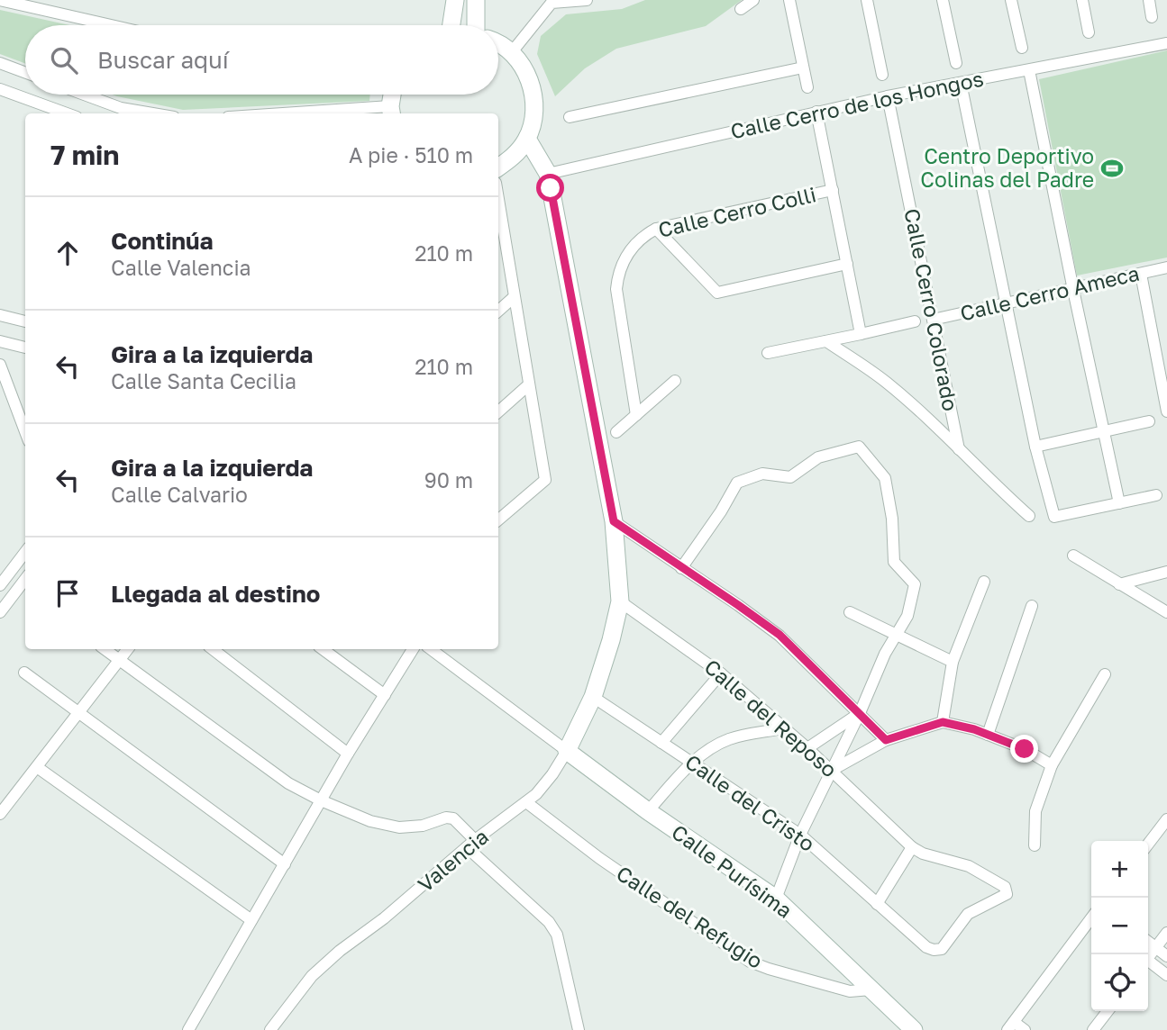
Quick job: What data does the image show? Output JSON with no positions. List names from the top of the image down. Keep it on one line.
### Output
{"streets":{"street":["Calle Cerro de los Hongos","Calle Cerro Colli","Calle Cerro Ameca","Calle Cerro Colorado","Calle del Reposo","Calle del Cristo","Valencia","Calle Purísima","Calle del Refugio"]},"crossings":[["Calle Cerro de los Hongos","Calle Cerro Colorado"],["Calle Cerro de los Hongos","Valencia"],["Calle Cerro Ameca","Calle Cerro Colorado"],["Calle del Reposo","Calle del Cristo"],["Calle del Reposo","Valencia"],["Calle del Cristo","Valencia"],["Valencia","Calle Purísima"],["Valencia","Calle del Refugio"],["Calle Purísima","Calle del Refugio"]],"places":{"sports":["Centro Deportivo Colinas del Padre"]},"page":{"search":"Buscar aquí","heading":["7 min","A pie · 510 m"],"list":[["Continúa","Calle Valencia","210 m"],["Gira a la izquierda","Calle Santa Cecilia","210 m"],["Gira a la izquierda","Calle Calvario","90 m"],"Llegada al destino"],"map_buttons":["+","−"]}}
